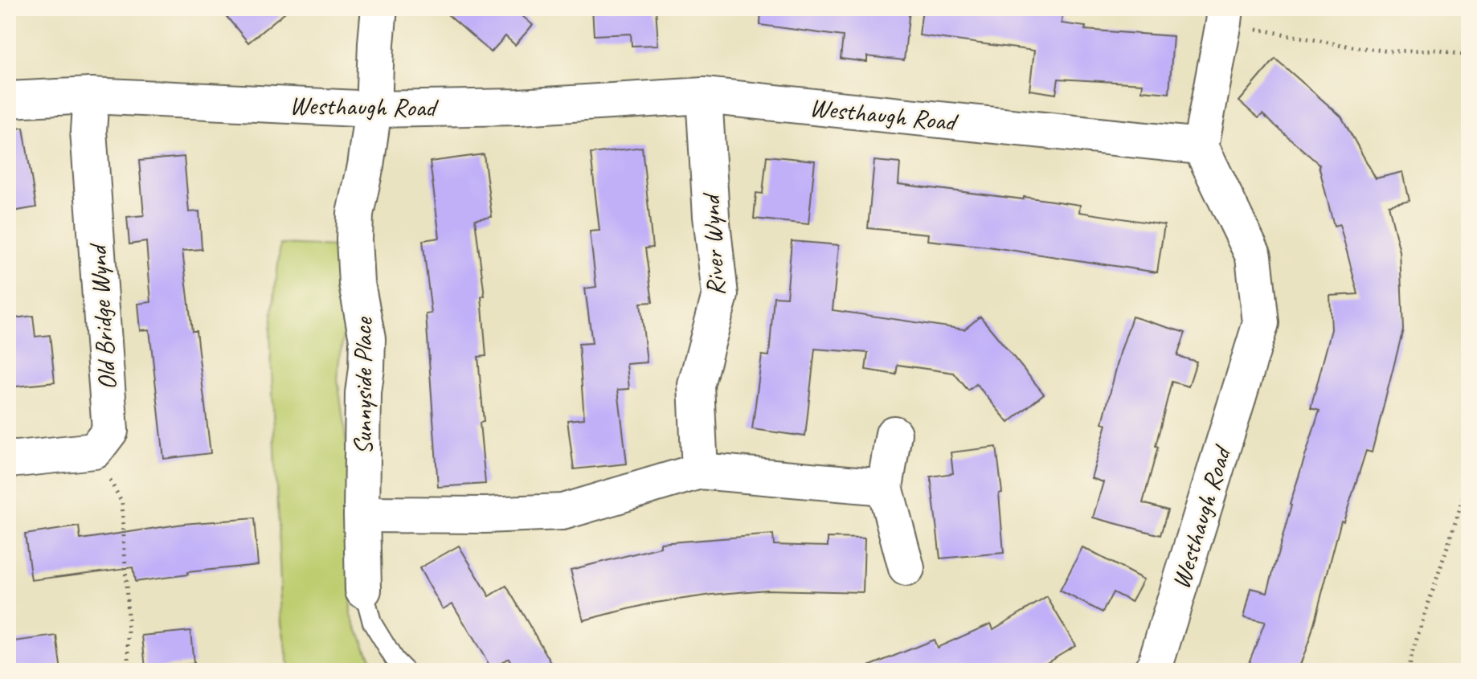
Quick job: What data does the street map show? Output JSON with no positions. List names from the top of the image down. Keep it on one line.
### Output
{"streets":{"street":["Westhaugh Road","River Wynd","Old Bridge Wynd","Sunnyside Place"]},"crossings":[["Westhaugh Road","River Wynd"],["Westhaugh Road","Old Bridge Wynd"],["Westhaugh Road","Sunnyside Place"]]}
